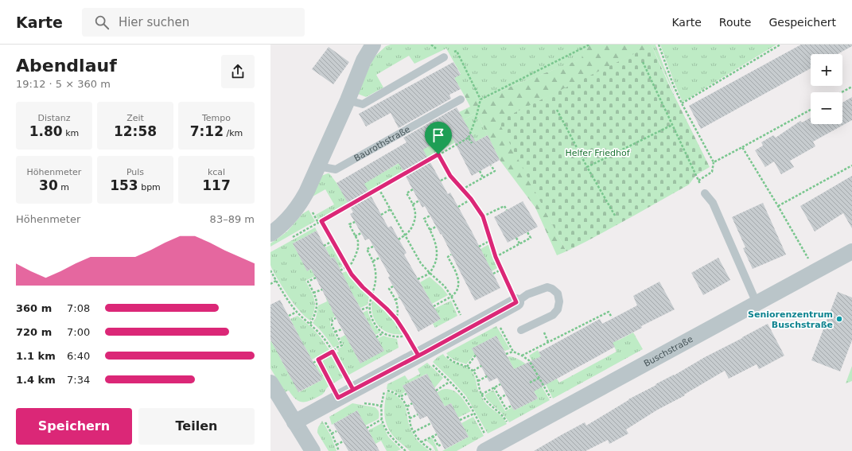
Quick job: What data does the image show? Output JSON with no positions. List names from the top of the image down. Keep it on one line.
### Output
{"streets":{"street":["Buschstraße"],"lane":["Baurothstraße"]},"parks":["Helfer Friedhof"],"places":["Seniorenzentrum Buschstraße"],"page":{"header":"Karte","search":"Hier suchen","nav":["Karte","Route","Gespeichert"],"heading":["Abendlauf","19:12 · 5 × 360 m"],"map_buttons":["+","−"],"stats":[["Distanz","1.80 km"],["Zeit","12:58"],["Tempo","7:12 /km"],["Höhenmeter","30 m"],["Puls","153 bpm"],["kcal","117"]],"chart":["Höhenmeter","83–89 m"],"list":[{"name":"360 m","note":"7:08"},{"name":"720 m","note":"7:00"},{"name":"1.1 km","note":"6:40"},{"name":"1.4 km","note":"7:34"}],"buttons":["Speichern","Teilen"]}}
